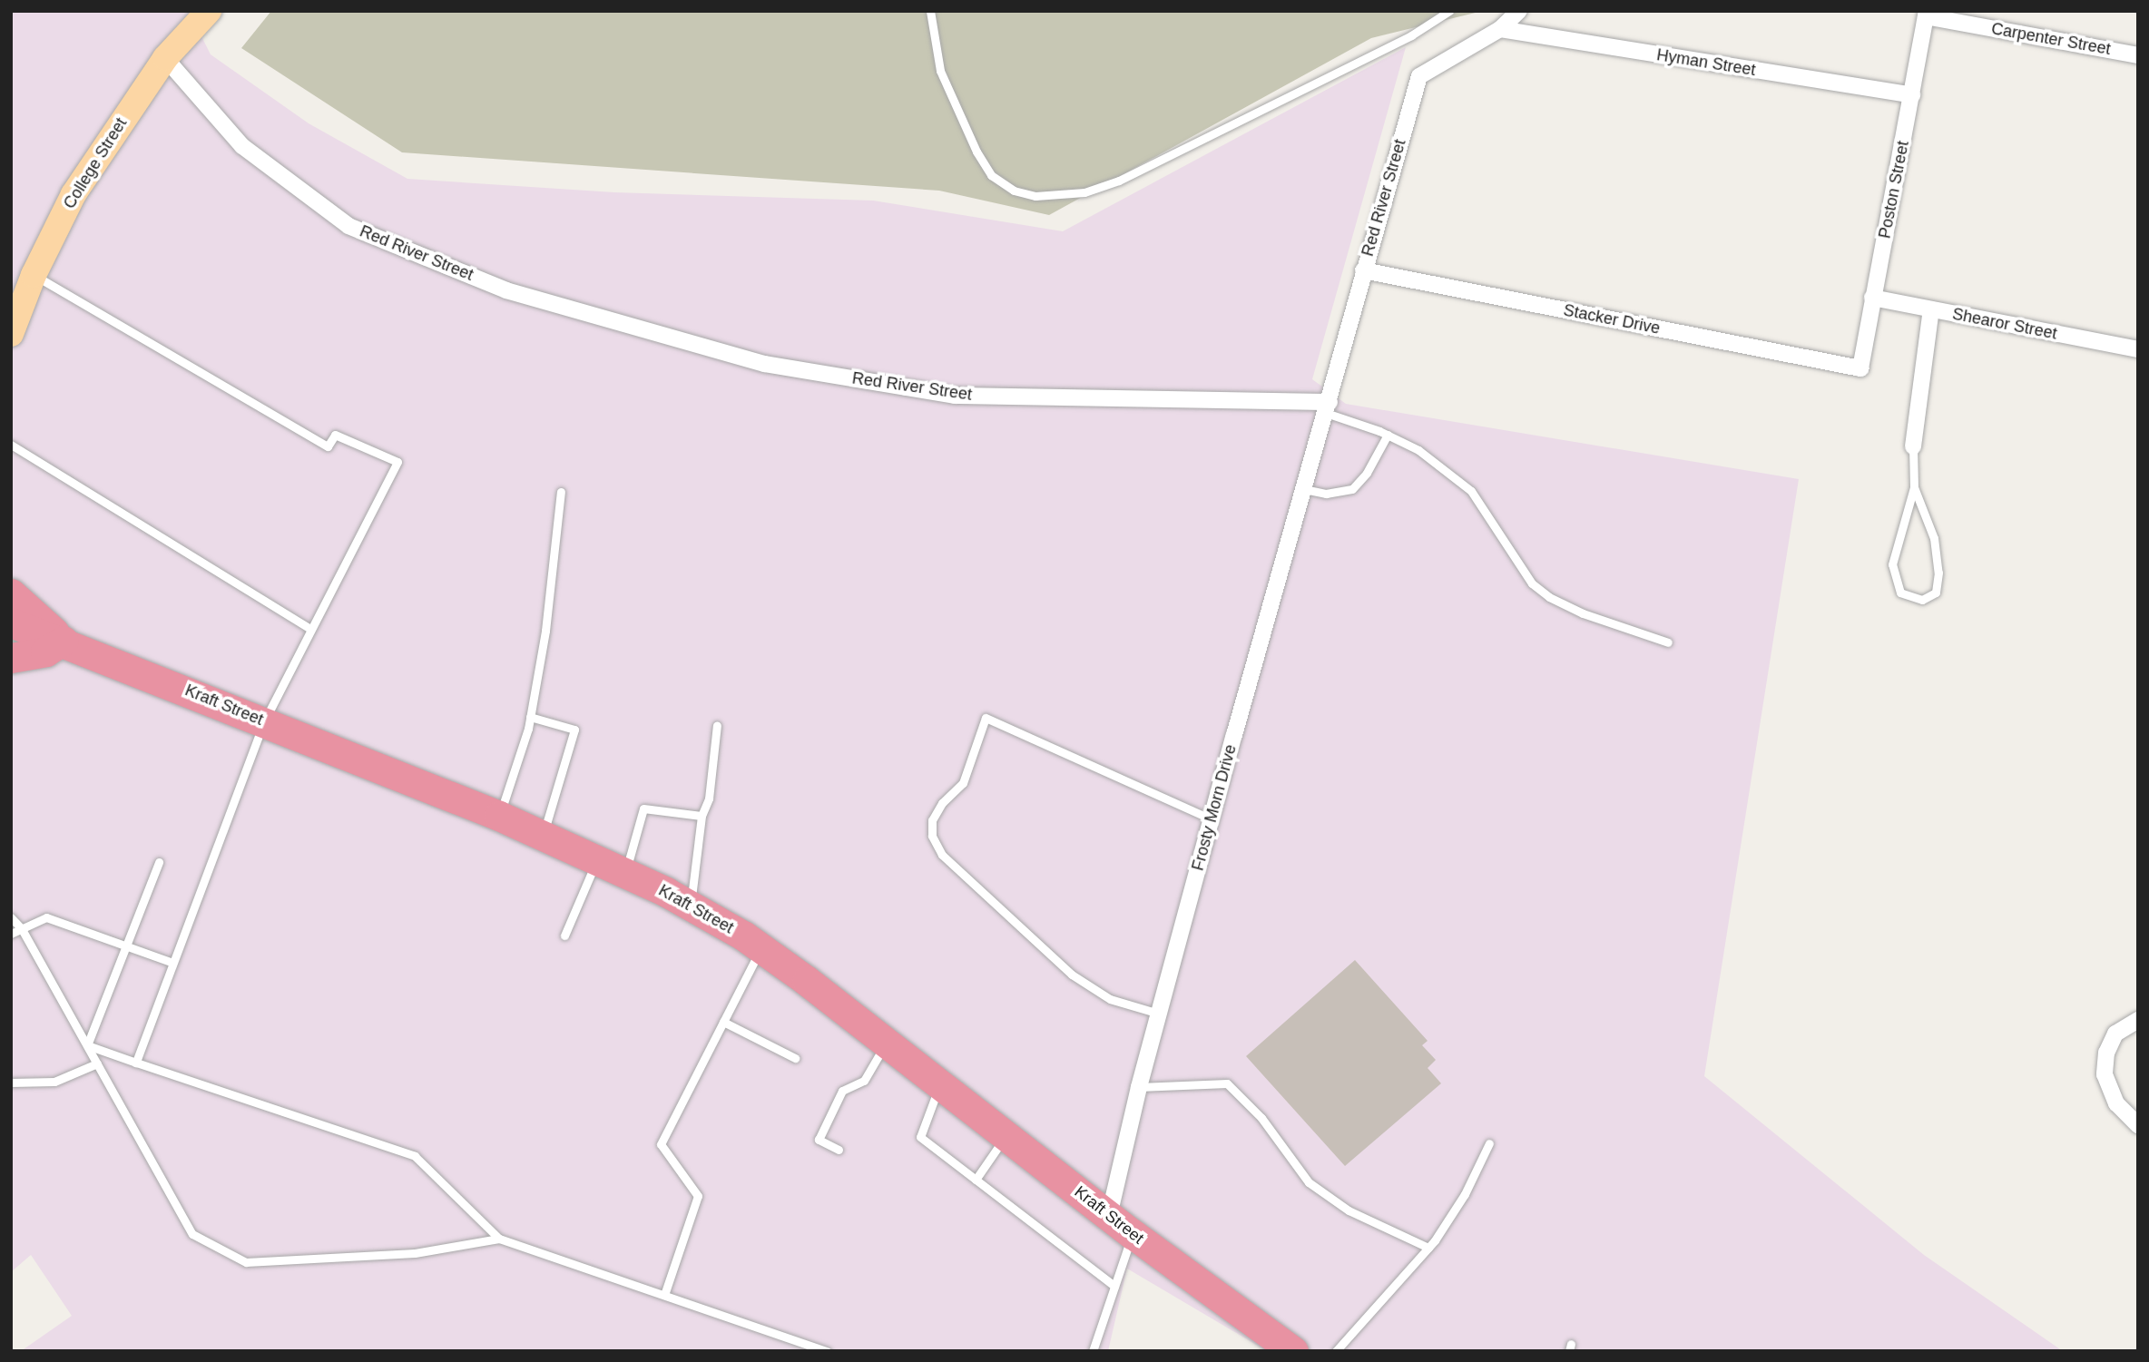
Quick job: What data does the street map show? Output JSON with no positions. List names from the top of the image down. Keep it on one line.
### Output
{"streets":{"highway":["Kraft Street"],"main road":["College Street"],"street":["Carpenter Street","Hyman Street","Poston Street","Red River Street","Stacker Drive","Shearor Street","Frosty Morn Drive"]},"crossings":[["Carpenter Street","Poston Street"],["Hyman Street","Poston Street"],["Hyman Street","Red River Street"],["College Street","Red River Street"],["Poston Street","Stacker Drive"],["Poston Street","Shearor Street"],["Red River Street","Stacker Drive"],["Red River Street","Frosty Morn Drive"],["Kraft Street","Frosty Morn Drive"]]}
